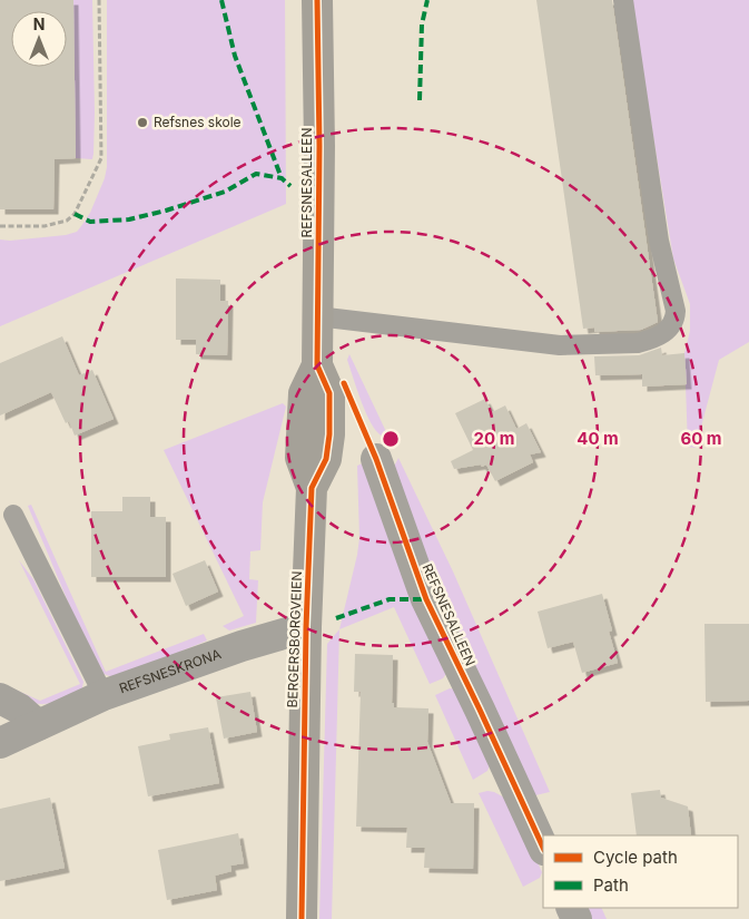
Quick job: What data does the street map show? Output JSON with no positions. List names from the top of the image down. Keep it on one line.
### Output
{"streets":{"street":["REFSNESALLEEN","BERGERSBORGVEIEN","REFSNESKRONA"]},"crossings":[["REFSNESALLEEN","BERGERSBORGVEIEN"],["BERGERSBORGVEIEN","REFSNESKRONA"]],"places":["Refsnes skole"],"legend":["Cycle path","Path"],"north":"top","rings":["20 m","40 m","60 m"]}
